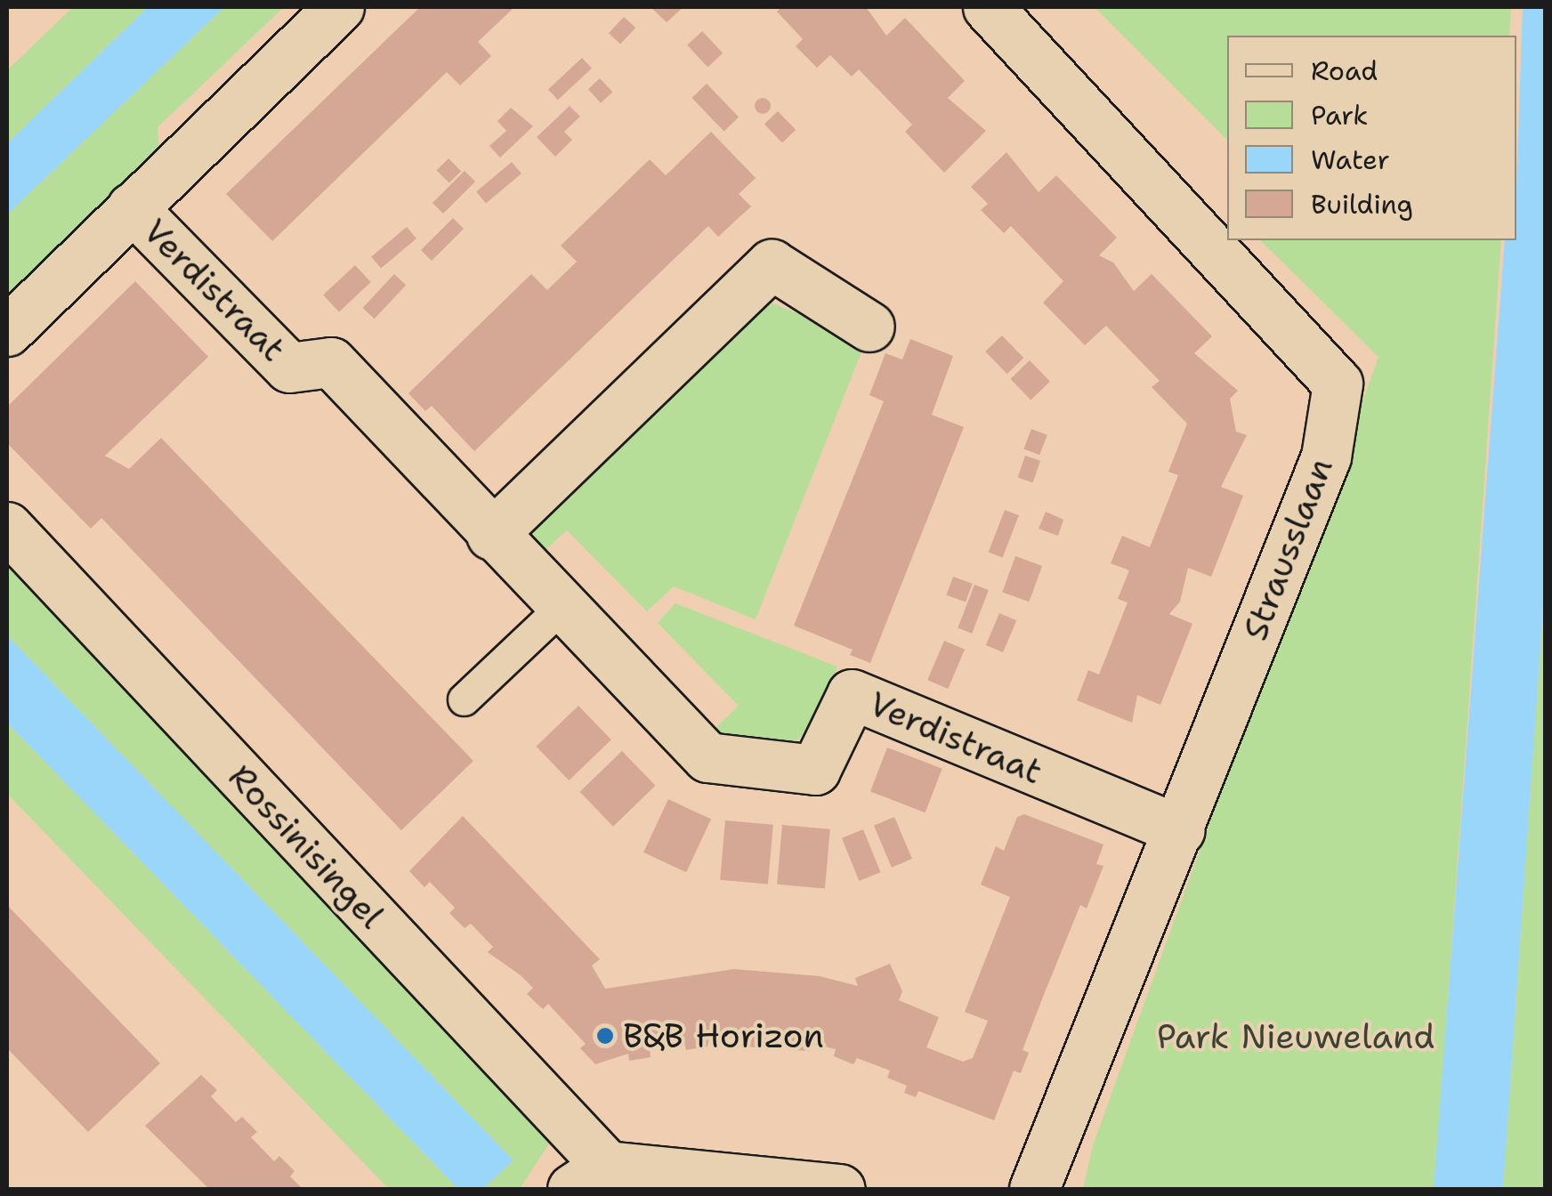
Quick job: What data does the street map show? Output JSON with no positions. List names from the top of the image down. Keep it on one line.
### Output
{"streets":{"street":["Verdistraat","Strausslaan","Rossinisingel"]},"crossings":[["Verdistraat","Strausslaan"]],"parks":["Park Nieuweland"],"places":["B&B Horizon"],"legend":["Road","Park","Water","Building"]}
